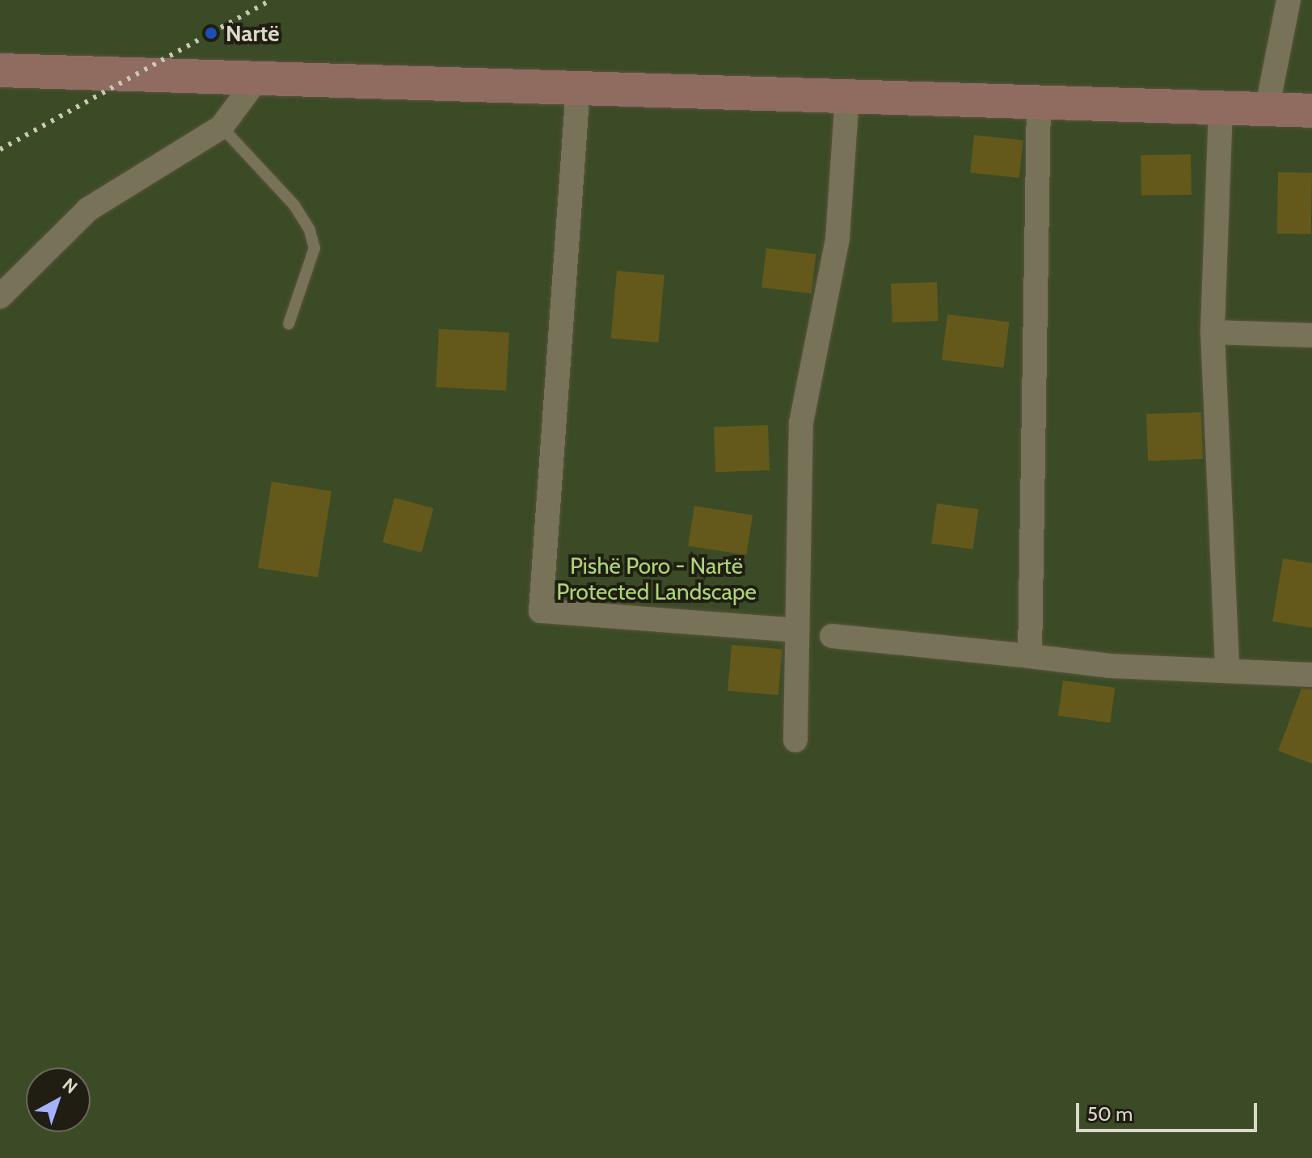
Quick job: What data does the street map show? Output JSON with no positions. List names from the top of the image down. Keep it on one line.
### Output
{"parks":["Pishë Poro - Nartë Protected Landscape"],"places":["Nartë"],"scale_bar":"50 m","north":"top right"}
